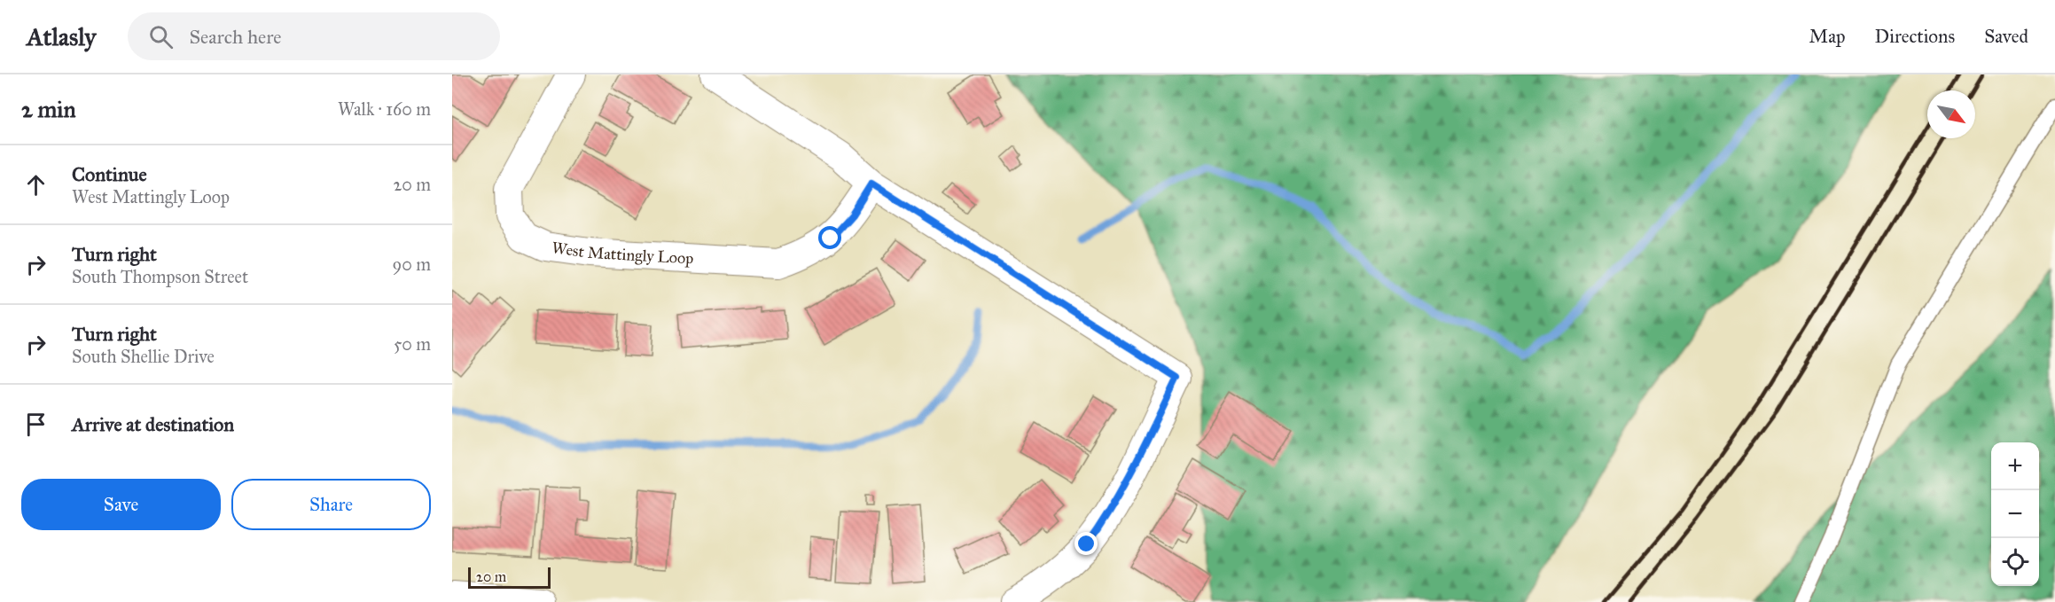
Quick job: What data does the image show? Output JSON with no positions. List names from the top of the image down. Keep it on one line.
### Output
{"streets":{"street":["West Mattingly Loop"]},"scale_bar":"20 m","north":"bottom right","page":{"header":"Atlasly","search":"Search here","nav":["Map","Directions","Saved"],"heading":["2 min","Walk · 160 m"],"list":[["Continue","West Mattingly Loop","20 m"],["Turn right","South Thompson Street","90 m"],["Turn right","South Shellie Drive","50 m"],"Arrive at destination"],"map_buttons":["+","−"],"buttons":["Save","Share"],"scale":"20 m"}}
